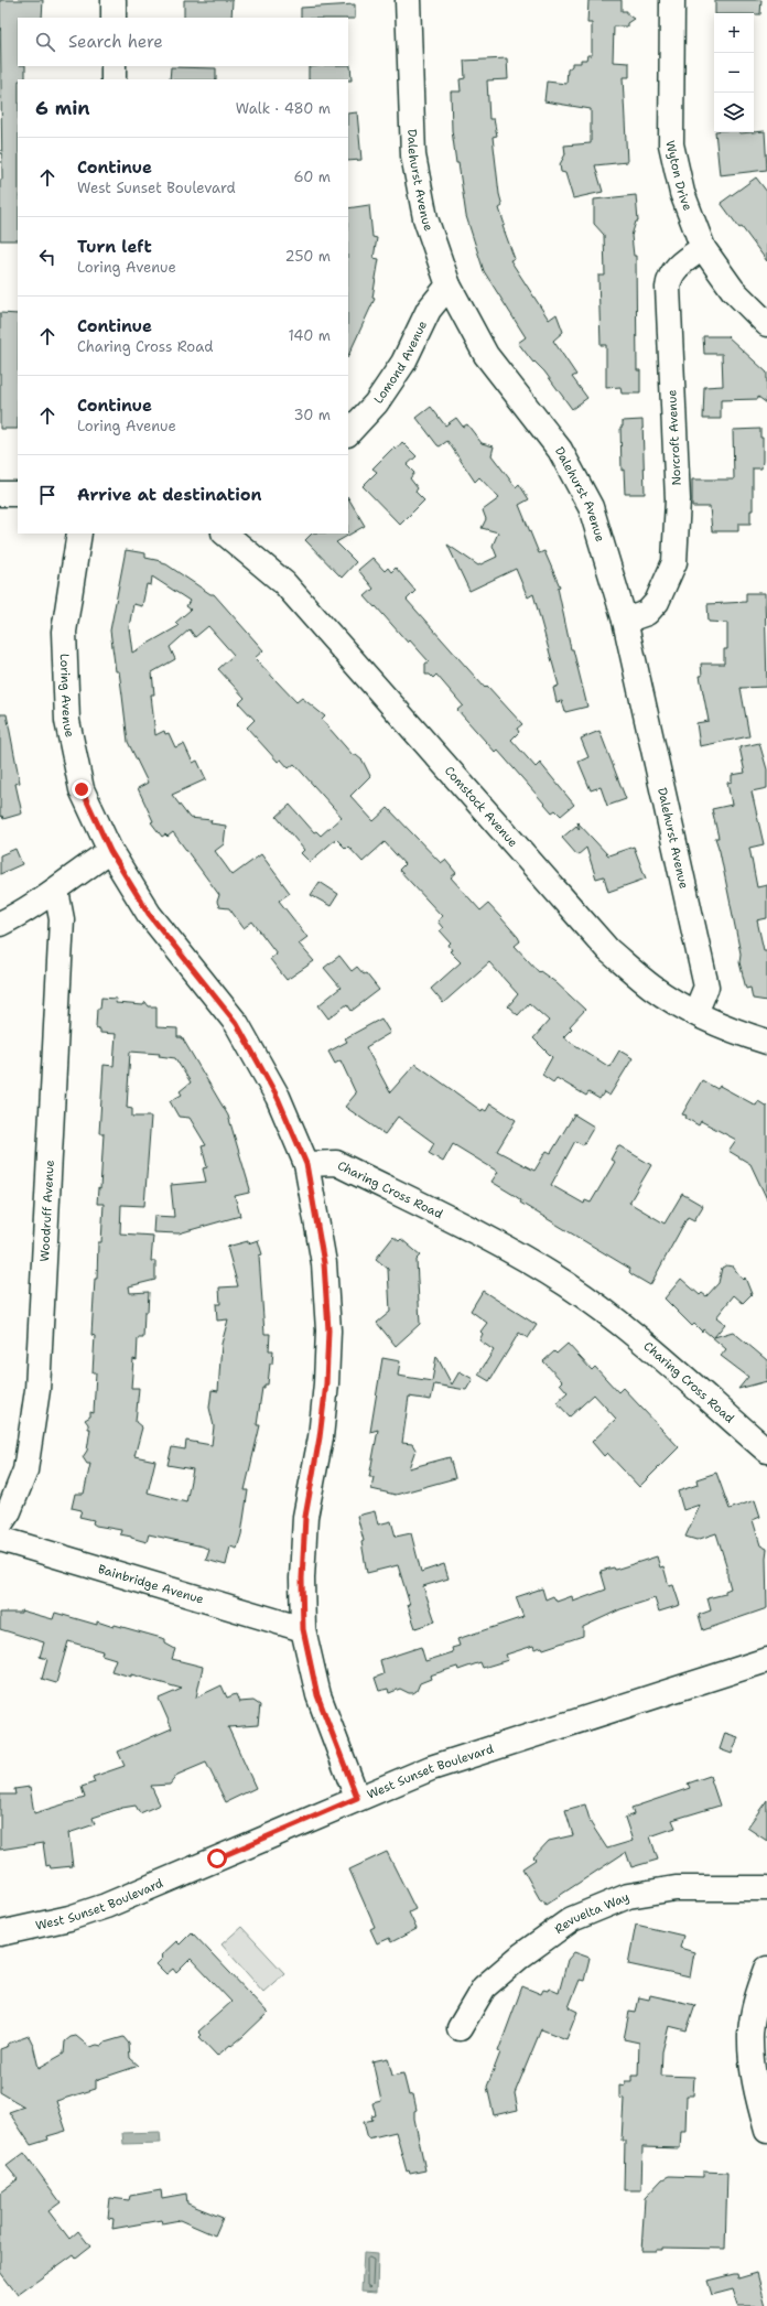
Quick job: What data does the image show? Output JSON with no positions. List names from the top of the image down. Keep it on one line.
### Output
{"streets":{"street":["Wyton Drive","Dalehurst Avenue","Lomond Avenue","Norcroft Avenue","Loring Avenue","Comstock Avenue","Charing Cross Road","Woodruff Avenue","Bainbridge Avenue","West Sunset Boulevard","Revuelta Way"]},"crossings":[["Wyton Drive","Norcroft Avenue"],["Dalehurst Avenue","Lomond Avenue"],["Dalehurst Avenue","Norcroft Avenue"],["Dalehurst Avenue","Comstock Avenue"]],"page":{"map_buttons":["+","−"],"search":"Search here","heading":["6 min","Walk · 480 m"],"list":[["Continue","West Sunset Boulevard","60 m"],["Turn left","Loring Avenue","250 m"],["Continue","Charing Cross Road","140 m"],["Continue","Loring Avenue","30 m"],"Arrive at destination"]}}
